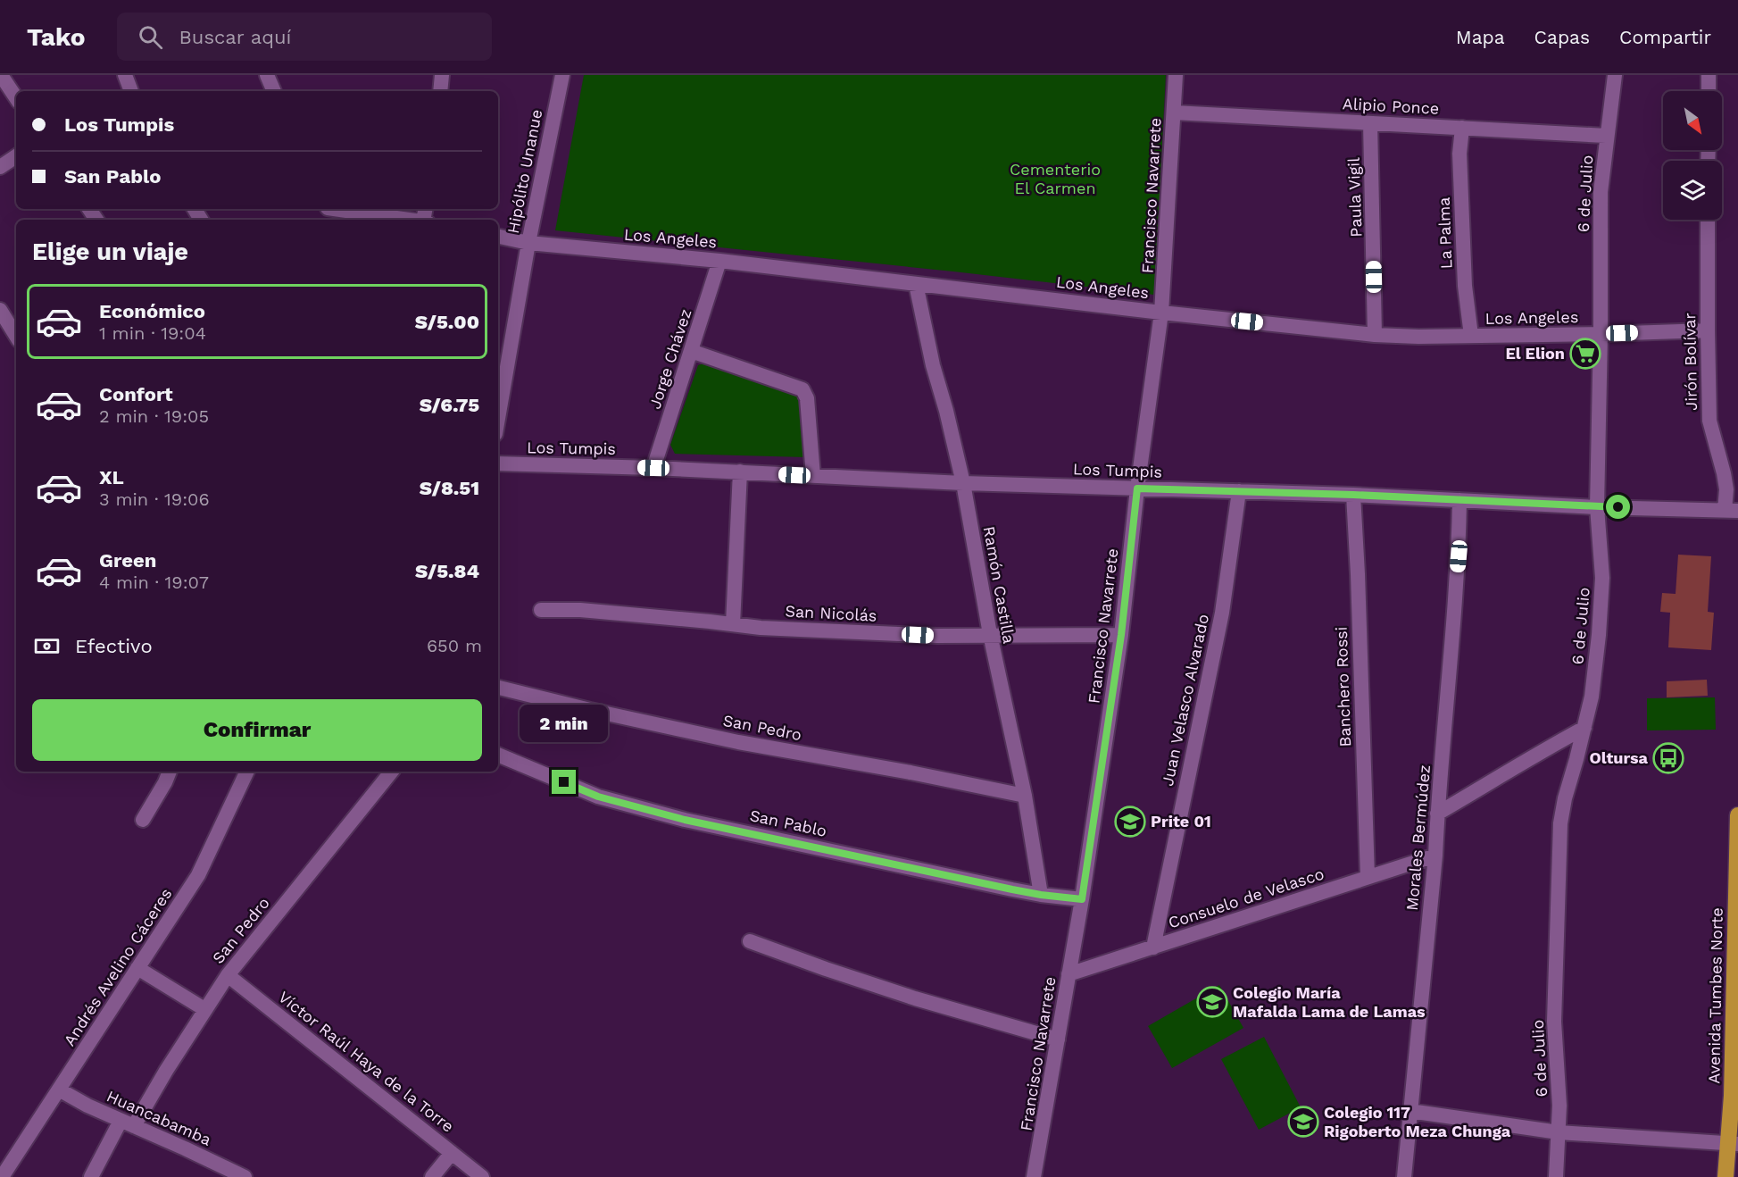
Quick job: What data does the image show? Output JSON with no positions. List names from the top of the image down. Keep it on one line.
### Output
{"streets":{"highway":["Avenida Tumbes Norte"],"street":["Alipio Ponce","Hipólito Unanue","6 de Julio","Francisco Navarrete","Paula Vigil","La Palma","Los Angeles","Jorge Chávez","Jirón Bolívar","Los Tumpis","Ramón Castilla","San Nicolás","Banchero Rossi","Juan Velasco Alvarado","San Pedro","San Pablo","Morales Bermúdez","Consuelo de Velasco","Andrés Avelino Cáceres","Víctor Raúl Haya de la Torre","Huancabamba"]},"crossings":[["Alipio Ponce","6 de Julio"],["Alipio Ponce","Francisco Navarrete"],["Alipio Ponce","Paula Vigil"],["Alipio Ponce","La Palma"],["Hipólito Unanue","Los Angeles"],["6 de Julio","Los Angeles"],["6 de Julio","Los Tumpis"],["Francisco Navarrete","Los Angeles"],["Francisco Navarrete","Los Tumpis"],["Francisco Navarrete","San Nicolás"],["Francisco Navarrete","San Pablo"],["Francisco Navarrete","Consuelo de Velasco"],["Paula Vigil","Los Angeles"],["La Palma","Los Angeles"],["Los Angeles","Jorge Chávez"],["Los Angeles","Jirón Bolívar"],["Los Angeles","Ramón Castilla"],["Jorge Chávez","Los Tumpis"],["Jirón Bolívar","Los Tumpis"],["Los Tumpis","Ramón Castilla"],["Los Tumpis","Banchero Rossi"],["Los Tumpis","Juan Velasco Alvarado"],["Los Tumpis","Morales Bermúdez"],["Ramón Castilla","San Nicolás"],["Ramón Castilla","San Pedro"],["Ramón Castilla","San Pablo"],["Banchero Rossi","Consuelo de Velasco"],["Juan Velasco Alvarado","Consuelo de Velasco"],["San Pedro","Víctor Raúl Haya de la Torre"],["San Pedro","Huancabamba"],["Morales Bermúdez","Consuelo de Velasco"],["Andrés Avelino Cáceres","Huancabamba"]],"parks":["Cementerio El Carmen"],"places":{"supermarket":["El Elion"],"bus stop":["Oltursa"],"school or university":["Prite 01","Colegio María Mafalda Lama de Lamas","Colegio 117 Rigoberto Meza Chunga"]},"north":"bottom right","page":{"header":"Tako","search":"Buscar aquí","nav":["Mapa","Capas","Compartir"],"banner":["Los Tumpis","San Pablo"],"heading":"Elige un viaje","list":[{"name":"Económico","note":"1 min · 19:04","value":"S/5.00"},{"name":"Confort","note":"2 min · 19:05","value":"S/6.75"},{"name":"XL","note":"3 min · 19:06","value":"S/8.51"},{"name":"Green","note":"4 min · 19:07","value":"S/5.84"}],"pay":["Efectivo","650 m"],"buttons":"Confirmar","bubble":"2 min"}}
